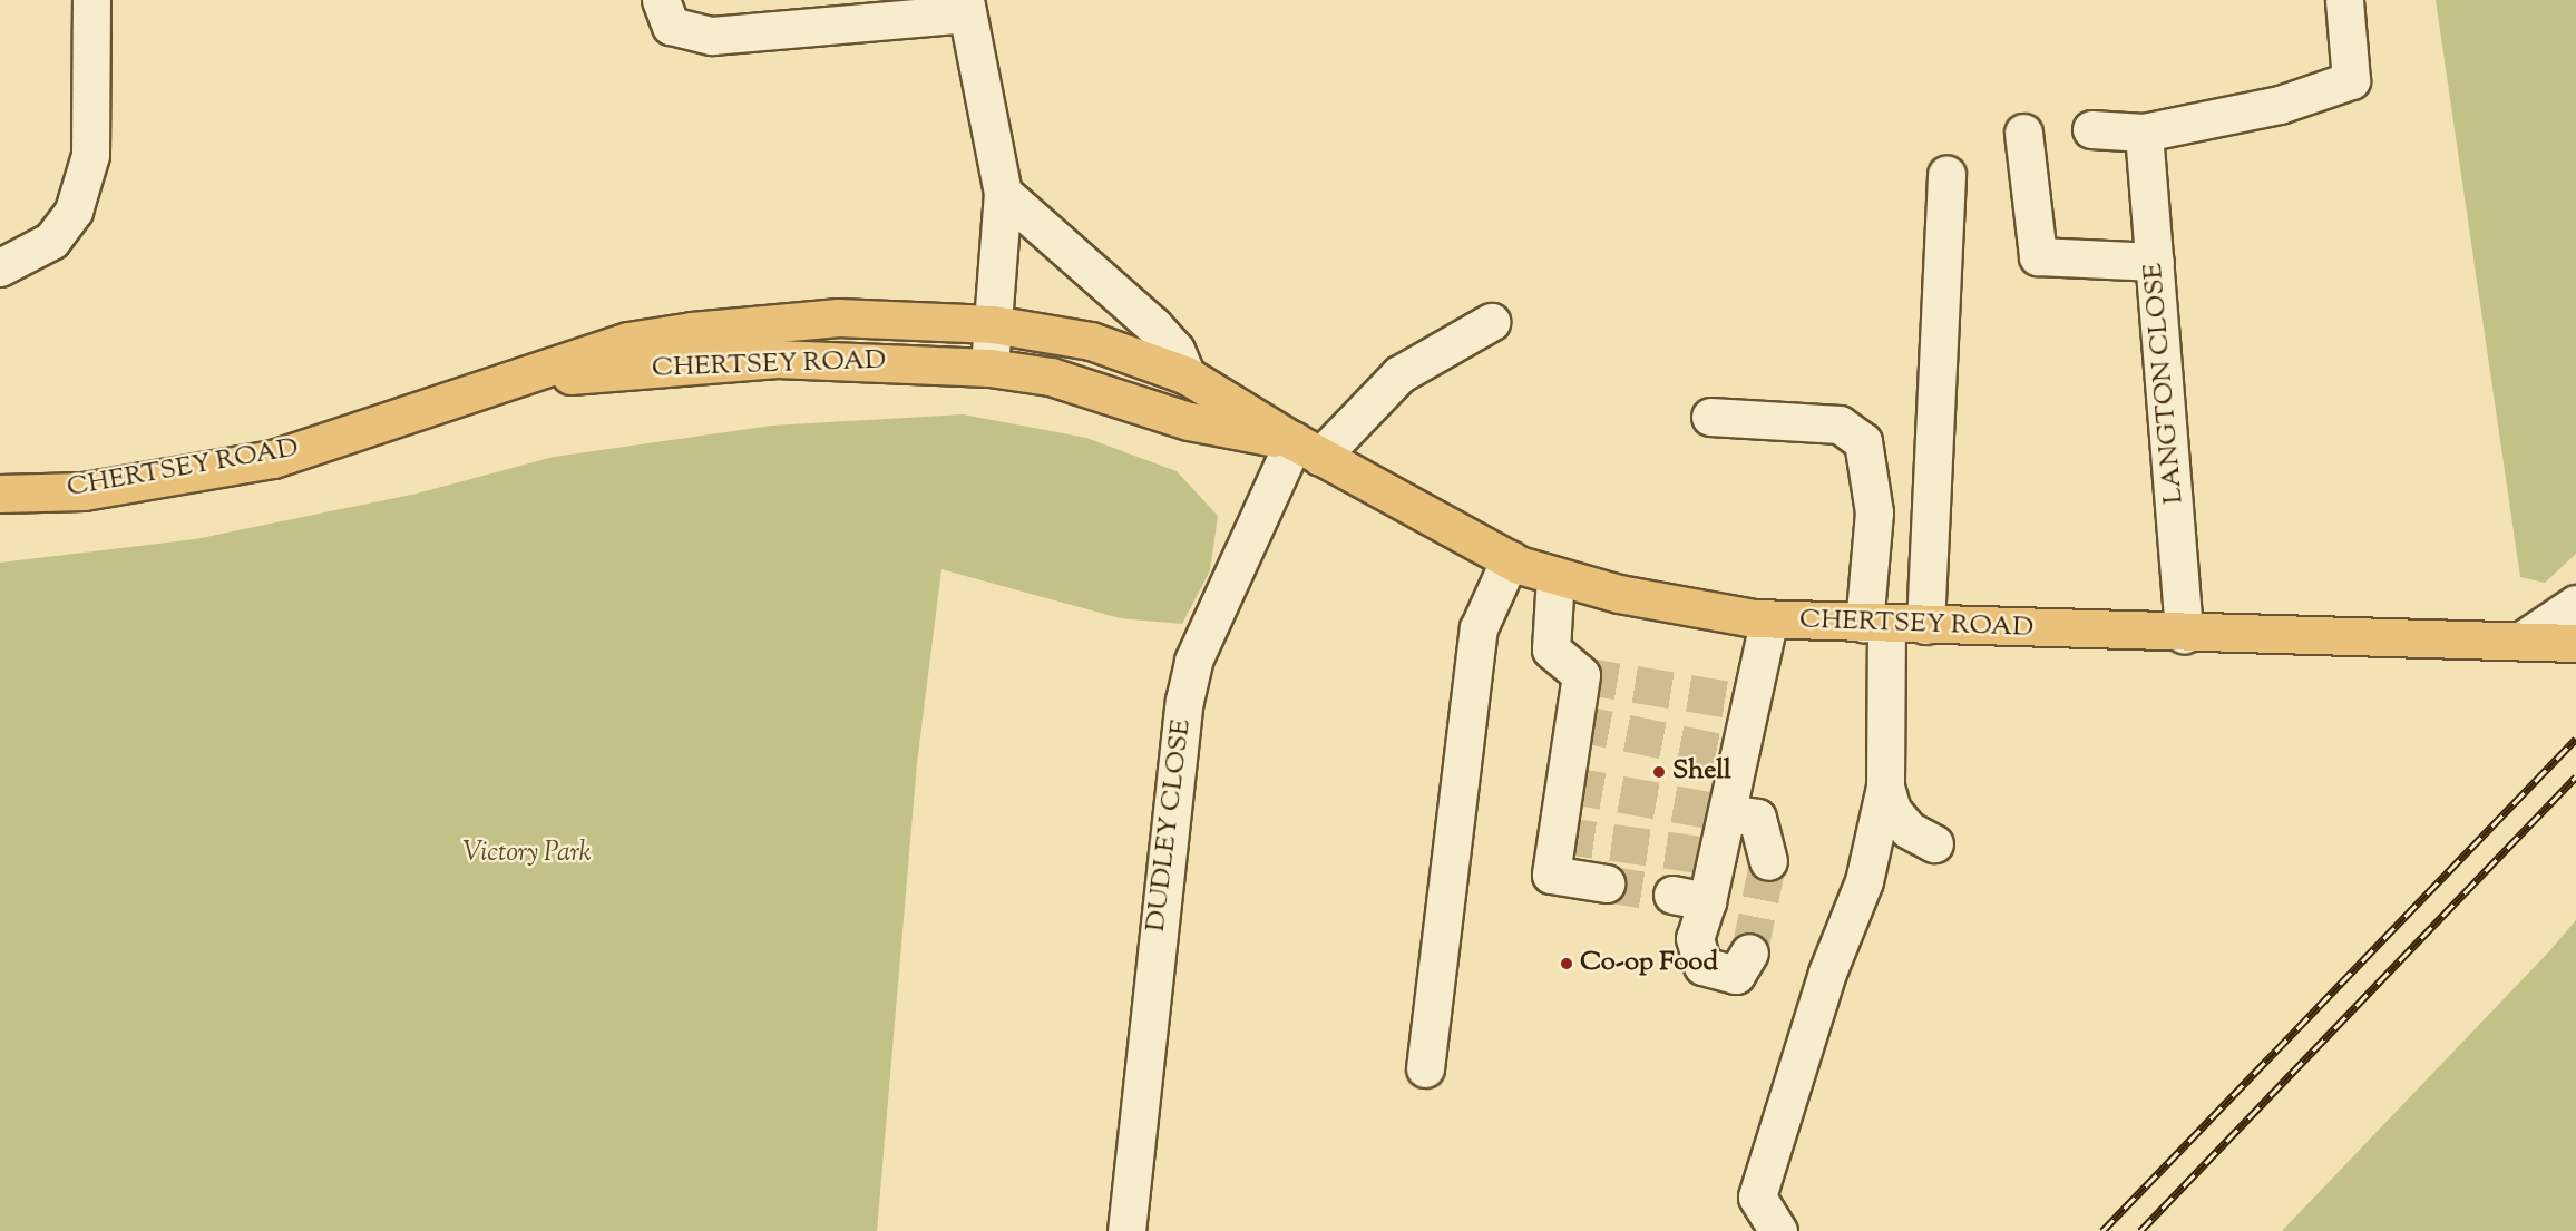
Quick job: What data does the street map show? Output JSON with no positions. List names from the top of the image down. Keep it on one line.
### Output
{"streets":{"main road":["CHERTSEY ROAD"],"street":["LANGTON CLOSE","DUDLEY CLOSE"]},"crossings":[["CHERTSEY ROAD","LANGTON CLOSE"],["CHERTSEY ROAD","DUDLEY CLOSE"]],"parks":["Victory Park"],"places":["Shell","Co-op Food"]}
